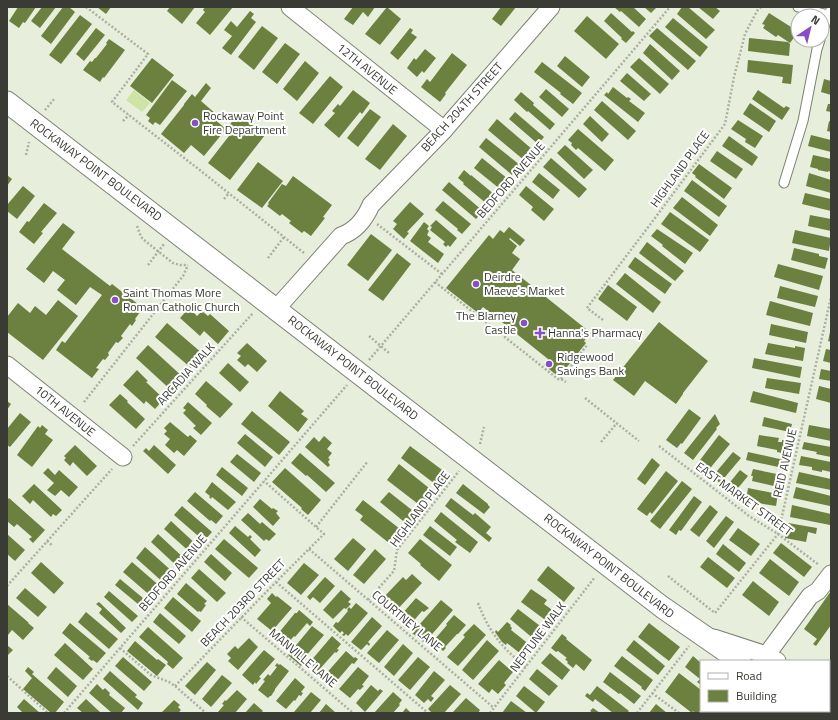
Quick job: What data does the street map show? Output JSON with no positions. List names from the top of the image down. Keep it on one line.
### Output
{"streets":{"street":["12TH AVENUE","BEACH 204TH STREET","ROCKAWAY POINT BOULEVARD","10TH AVENUE"],"path":["HIGHLAND PLACE","BEDFORD AVENUE","ARCADIA WALK","REID AVENUE","EAST MARKET STREET","BEACH 203RD STREET","COURTNEY LANE","NEPTUNE WALK","MANVILLE LANE"]},"crossings":[["12TH AVENUE","BEACH 204TH STREET"],["BEACH 204TH STREET","ROCKAWAY POINT BOULEVARD"],["BEACH 204TH STREET","ARCADIA WALK"],["HIGHLAND PLACE","COURTNEY LANE"],["ROCKAWAY POINT BOULEVARD","ARCADIA WALK"],["ARCADIA WALK","10TH AVENUE"],["REID AVENUE","EAST MARKET STREET"],["BEACH 203RD STREET","COURTNEY LANE"],["BEACH 203RD STREET","MANVILLE LANE"],["COURTNEY LANE","NEPTUNE WALK"]],"places":{"other":["Rockaway Point Fire Department","Deirdre Maeve's Market","Saint Thomas More Roman Catholic Church","The Blarney Castle","Ridgewood Savings Bank"],"health":["Hanna's Pharmacy"]},"legend":["Road","Building"],"north":"top right"}
